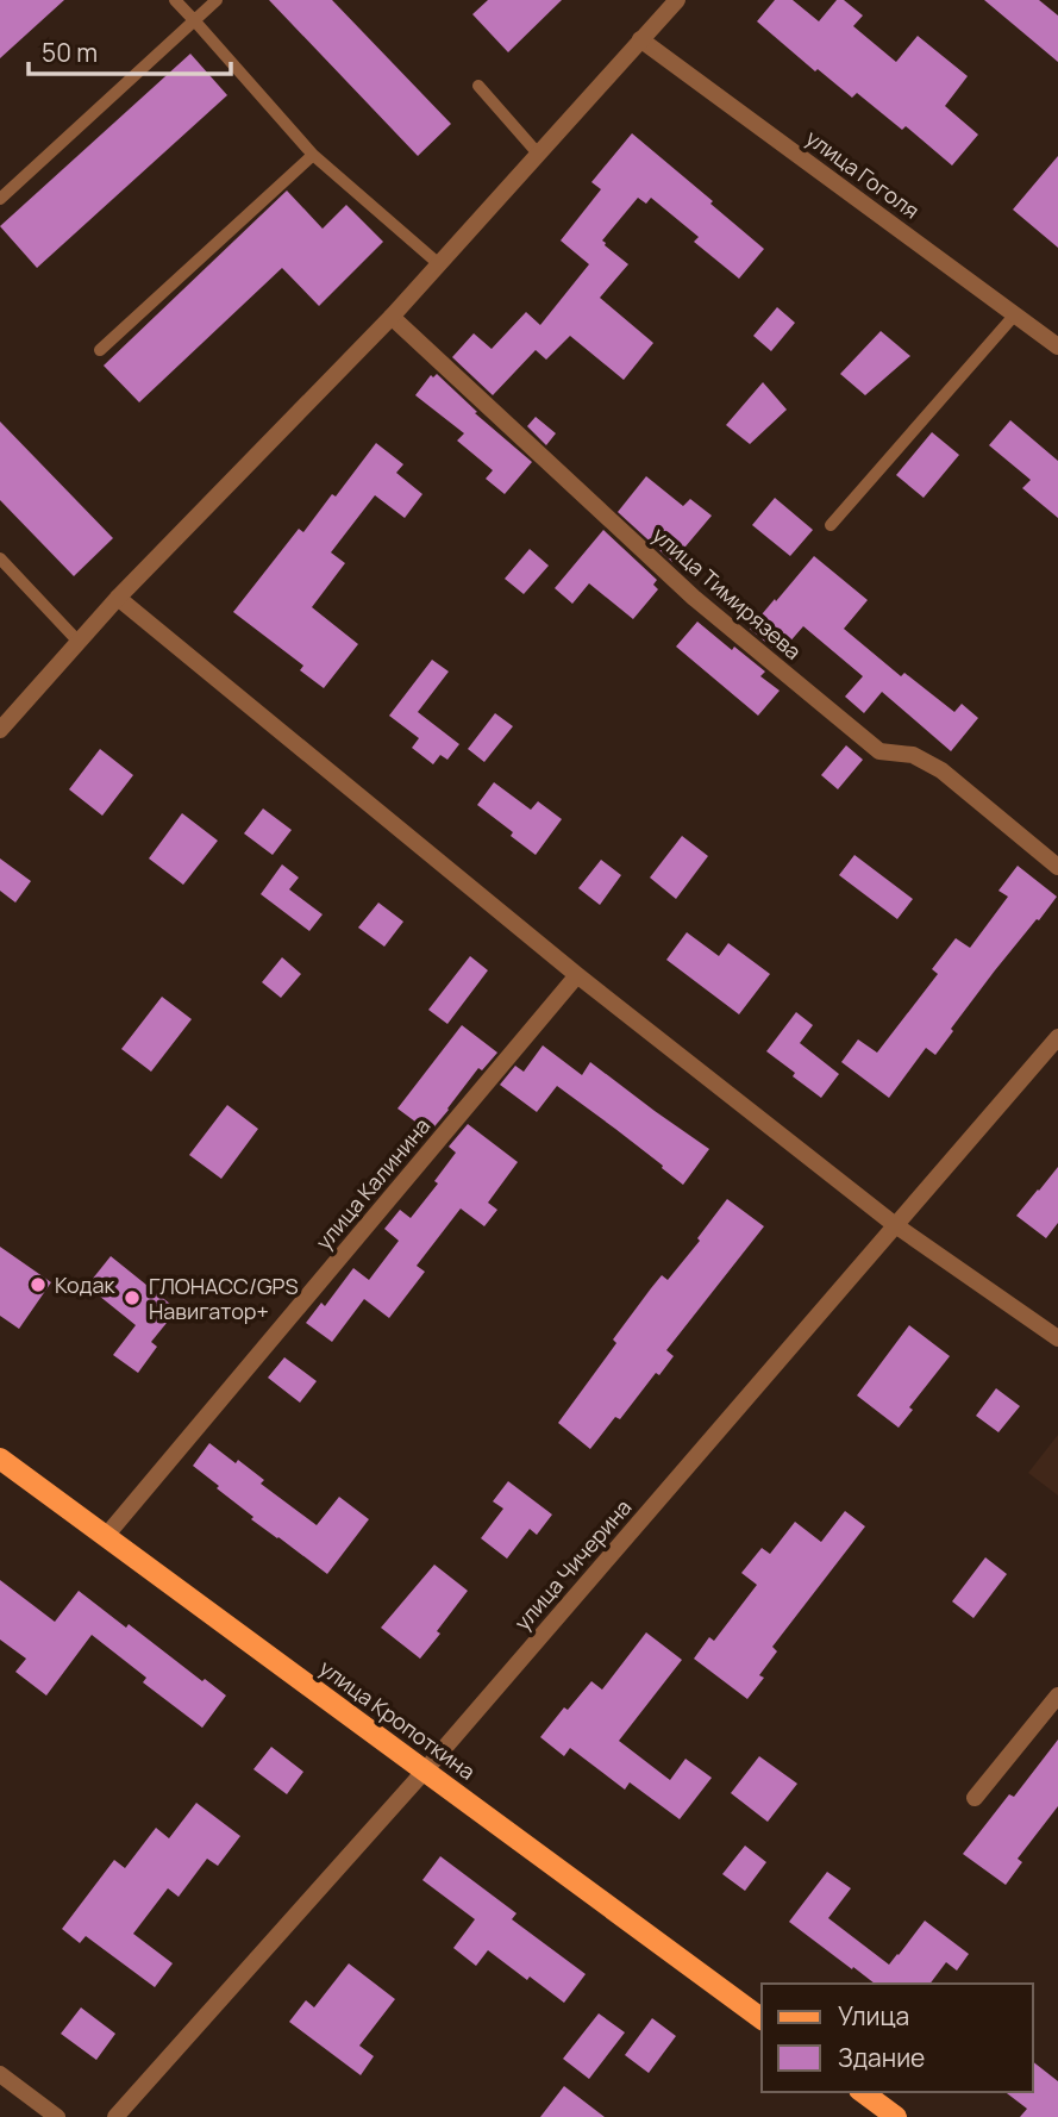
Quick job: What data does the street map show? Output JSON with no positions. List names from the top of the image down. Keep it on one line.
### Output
{"streets":{"main road":["улица Кропоткина"],"street":["улица Гоголя","улица Тимирязева","улица Калинина","улица Чичерина"]},"crossings":[["улица Калинина","улица Кропоткина"],["улица Чичерина","улица Кропоткина"]],"places":["Кодак","ГЛОНАСС/GPS Навигатор+"],"legend":["Улица","Здание"],"scale_bar":"50 m"}
